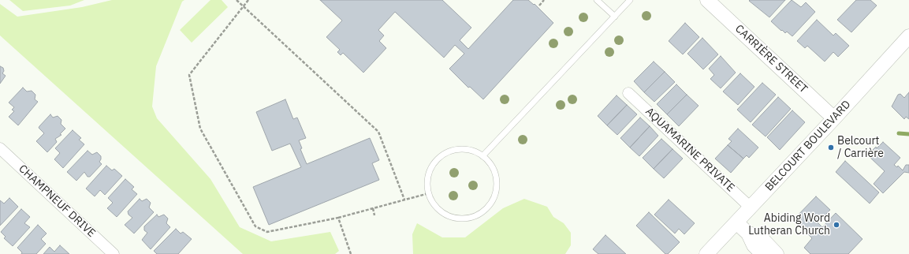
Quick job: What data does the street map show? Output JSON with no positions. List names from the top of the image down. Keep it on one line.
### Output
{"streets":{"street":["CARRIÈRE STREET","BELCOURT BOULEVARD","AQUAMARINE PRIVATE","CHAMPNEUF DRIVE"]},"crossings":[["CARRIÈRE STREET","BELCOURT BOULEVARD"],["BELCOURT BOULEVARD","AQUAMARINE PRIVATE"]],"places":["Belcourt / Carrière","Abiding Word Lutheran Church"]}
